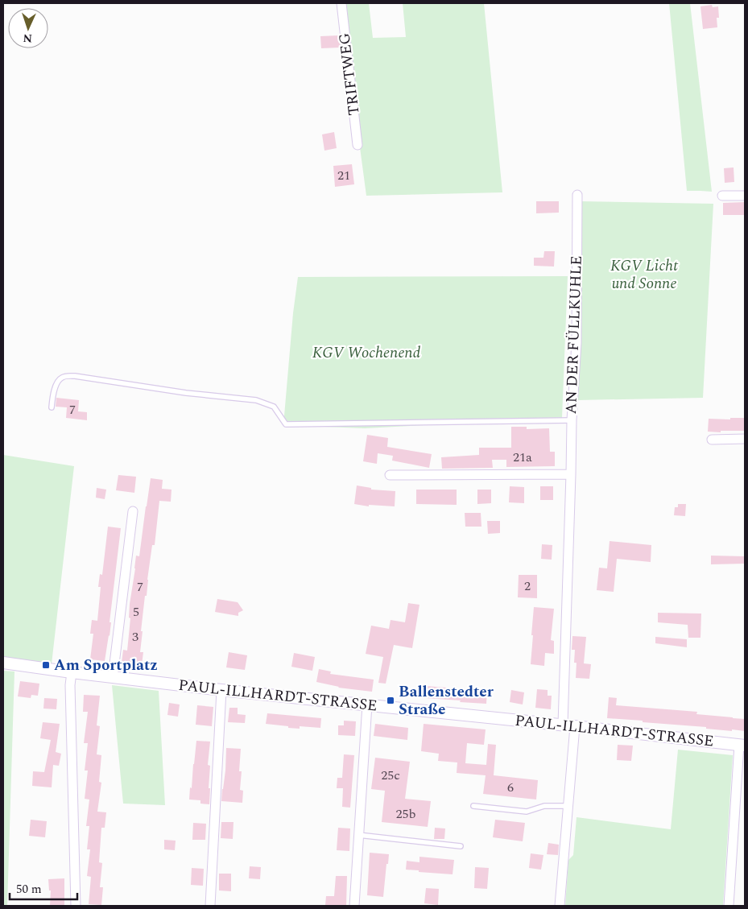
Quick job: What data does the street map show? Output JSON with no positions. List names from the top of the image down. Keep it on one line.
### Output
{"streets":{"street":["TRIFTWEG","AN DER FÜLLKUHLE","PAUL-ILLHARDT-STRASSE"]},"crossings":[["AN DER FÜLLKUHLE","PAUL-ILLHARDT-STRASSE"]],"parks":["KGV Licht und Sonne","KGV Wochenend"],"places":{"transit":["Am Sportplatz","Ballenstedter Straße"]},"house_numbers":["21","7","21a","2","7","5","3","25c","6","25b"],"scale_bar":"50 m","north":"bottom"}
